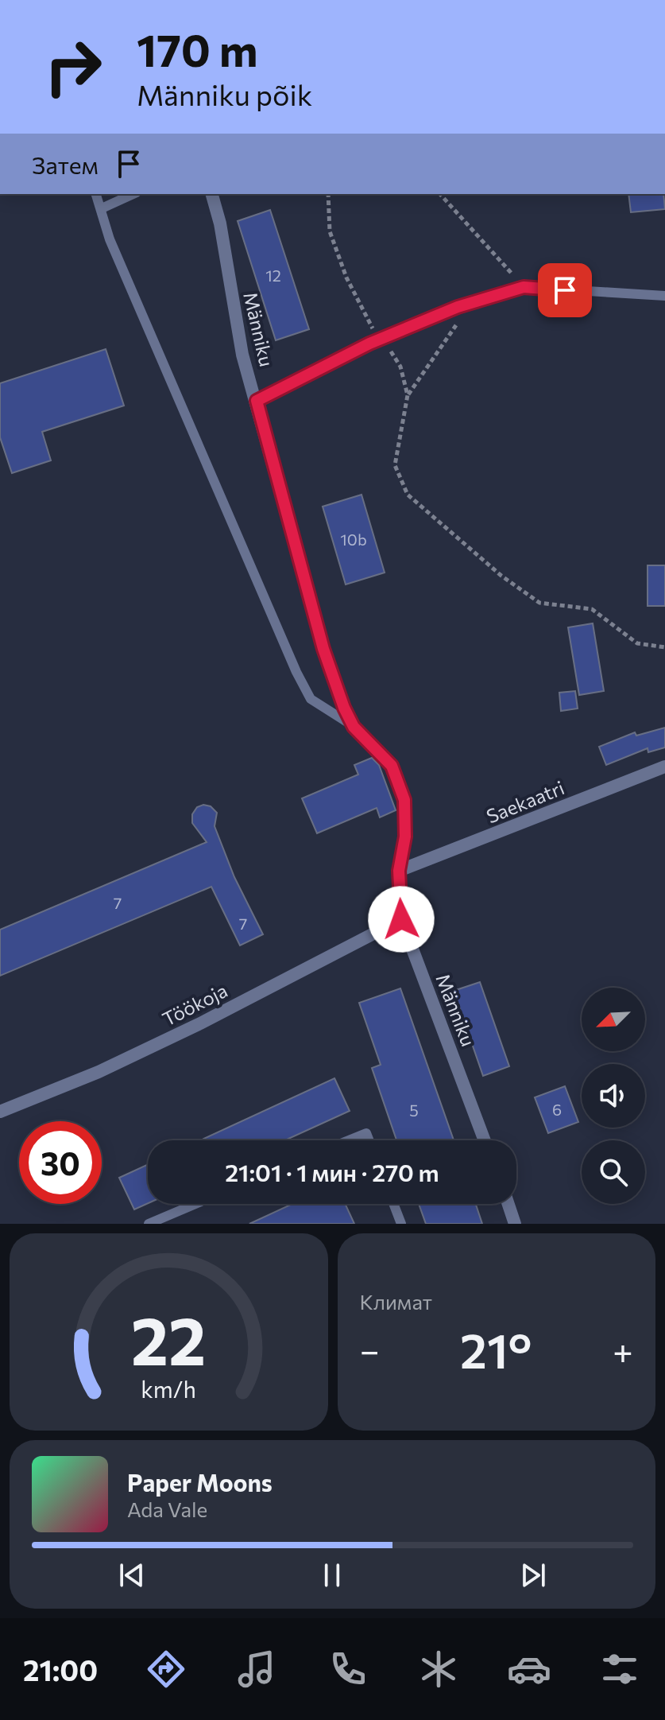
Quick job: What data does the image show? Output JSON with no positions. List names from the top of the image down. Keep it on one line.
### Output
{"streets":{"street":["Männiku","Saekaatri","Töökoja"]},"crossings":[["Männiku","Saekaatri"],["Männiku","Töökoja"]],"house_numbers":["12","10b","7","7","6","5"],"north":"bottom left","page":{"turn":["170 m","Männiku põik"],"then":"Затем","limit":"30","trip":"21:01 · 1 мин · 270 m","tile":"Климат","heat":["−","21°","+"],"song":["Paper Moons","Ada Vale"],"tabs":"21:00","gauge":["22","km/h"]}}
